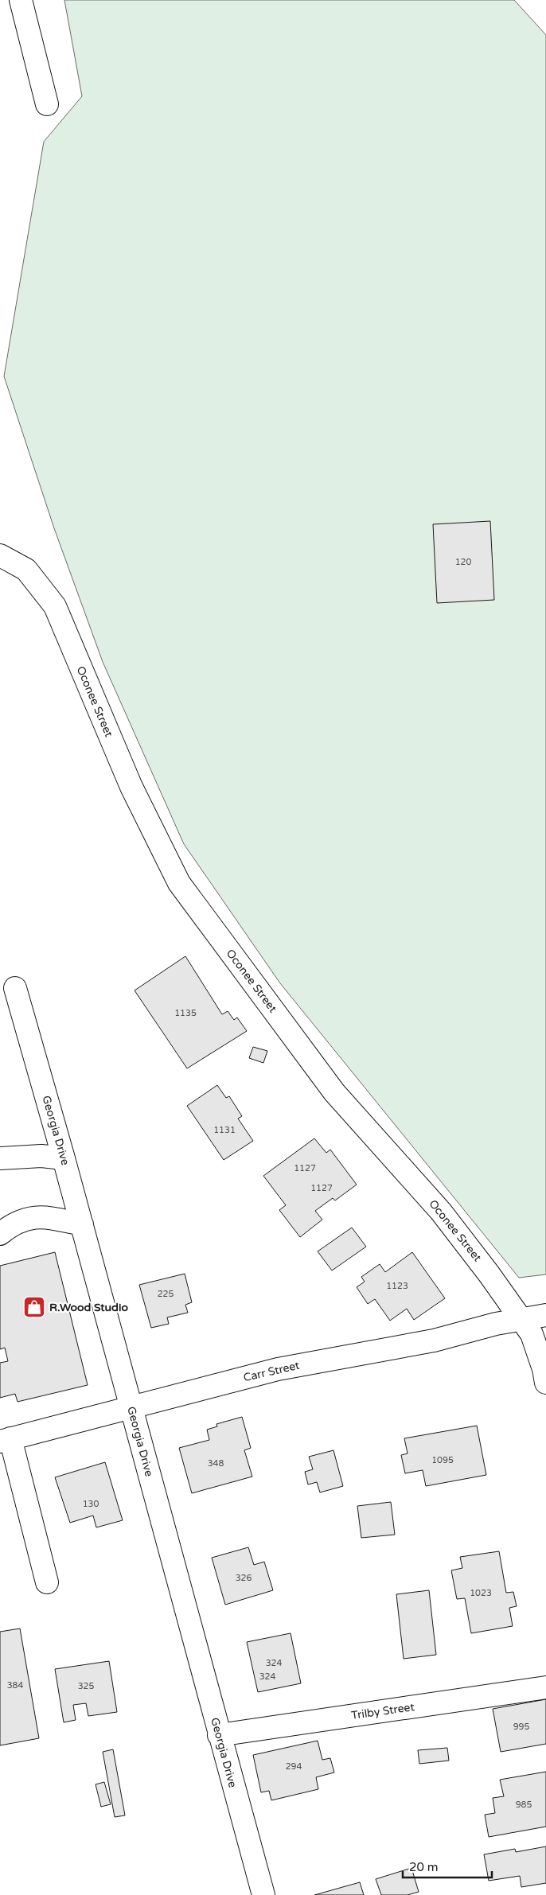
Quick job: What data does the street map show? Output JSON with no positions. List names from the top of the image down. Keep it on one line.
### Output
{"streets":{"street":["Oconee Street","Georgia Drive","Carr Street","Trilby Street"]},"crossings":[["Oconee Street","Carr Street"],["Georgia Drive","Carr Street"],["Georgia Drive","Trilby Street"]],"places":{"shop":["R.Wood Studio"]},"house_numbers":["120","1135","1131","1127","1127","1123","225","1095","348","130","326","1023","324","324","384","325","995","294","985"],"scale_bar":"20 m"}
